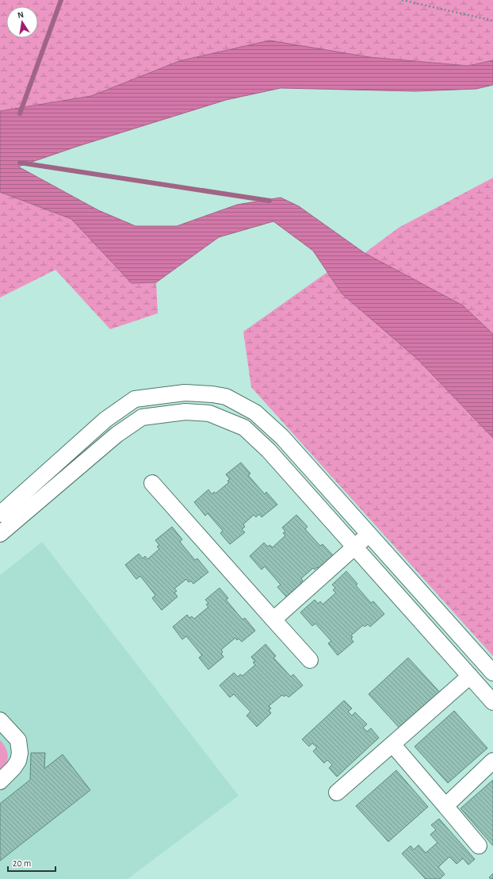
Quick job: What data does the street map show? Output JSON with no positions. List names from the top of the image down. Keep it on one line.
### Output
{"scale_bar":"20 m","north":"top"}
